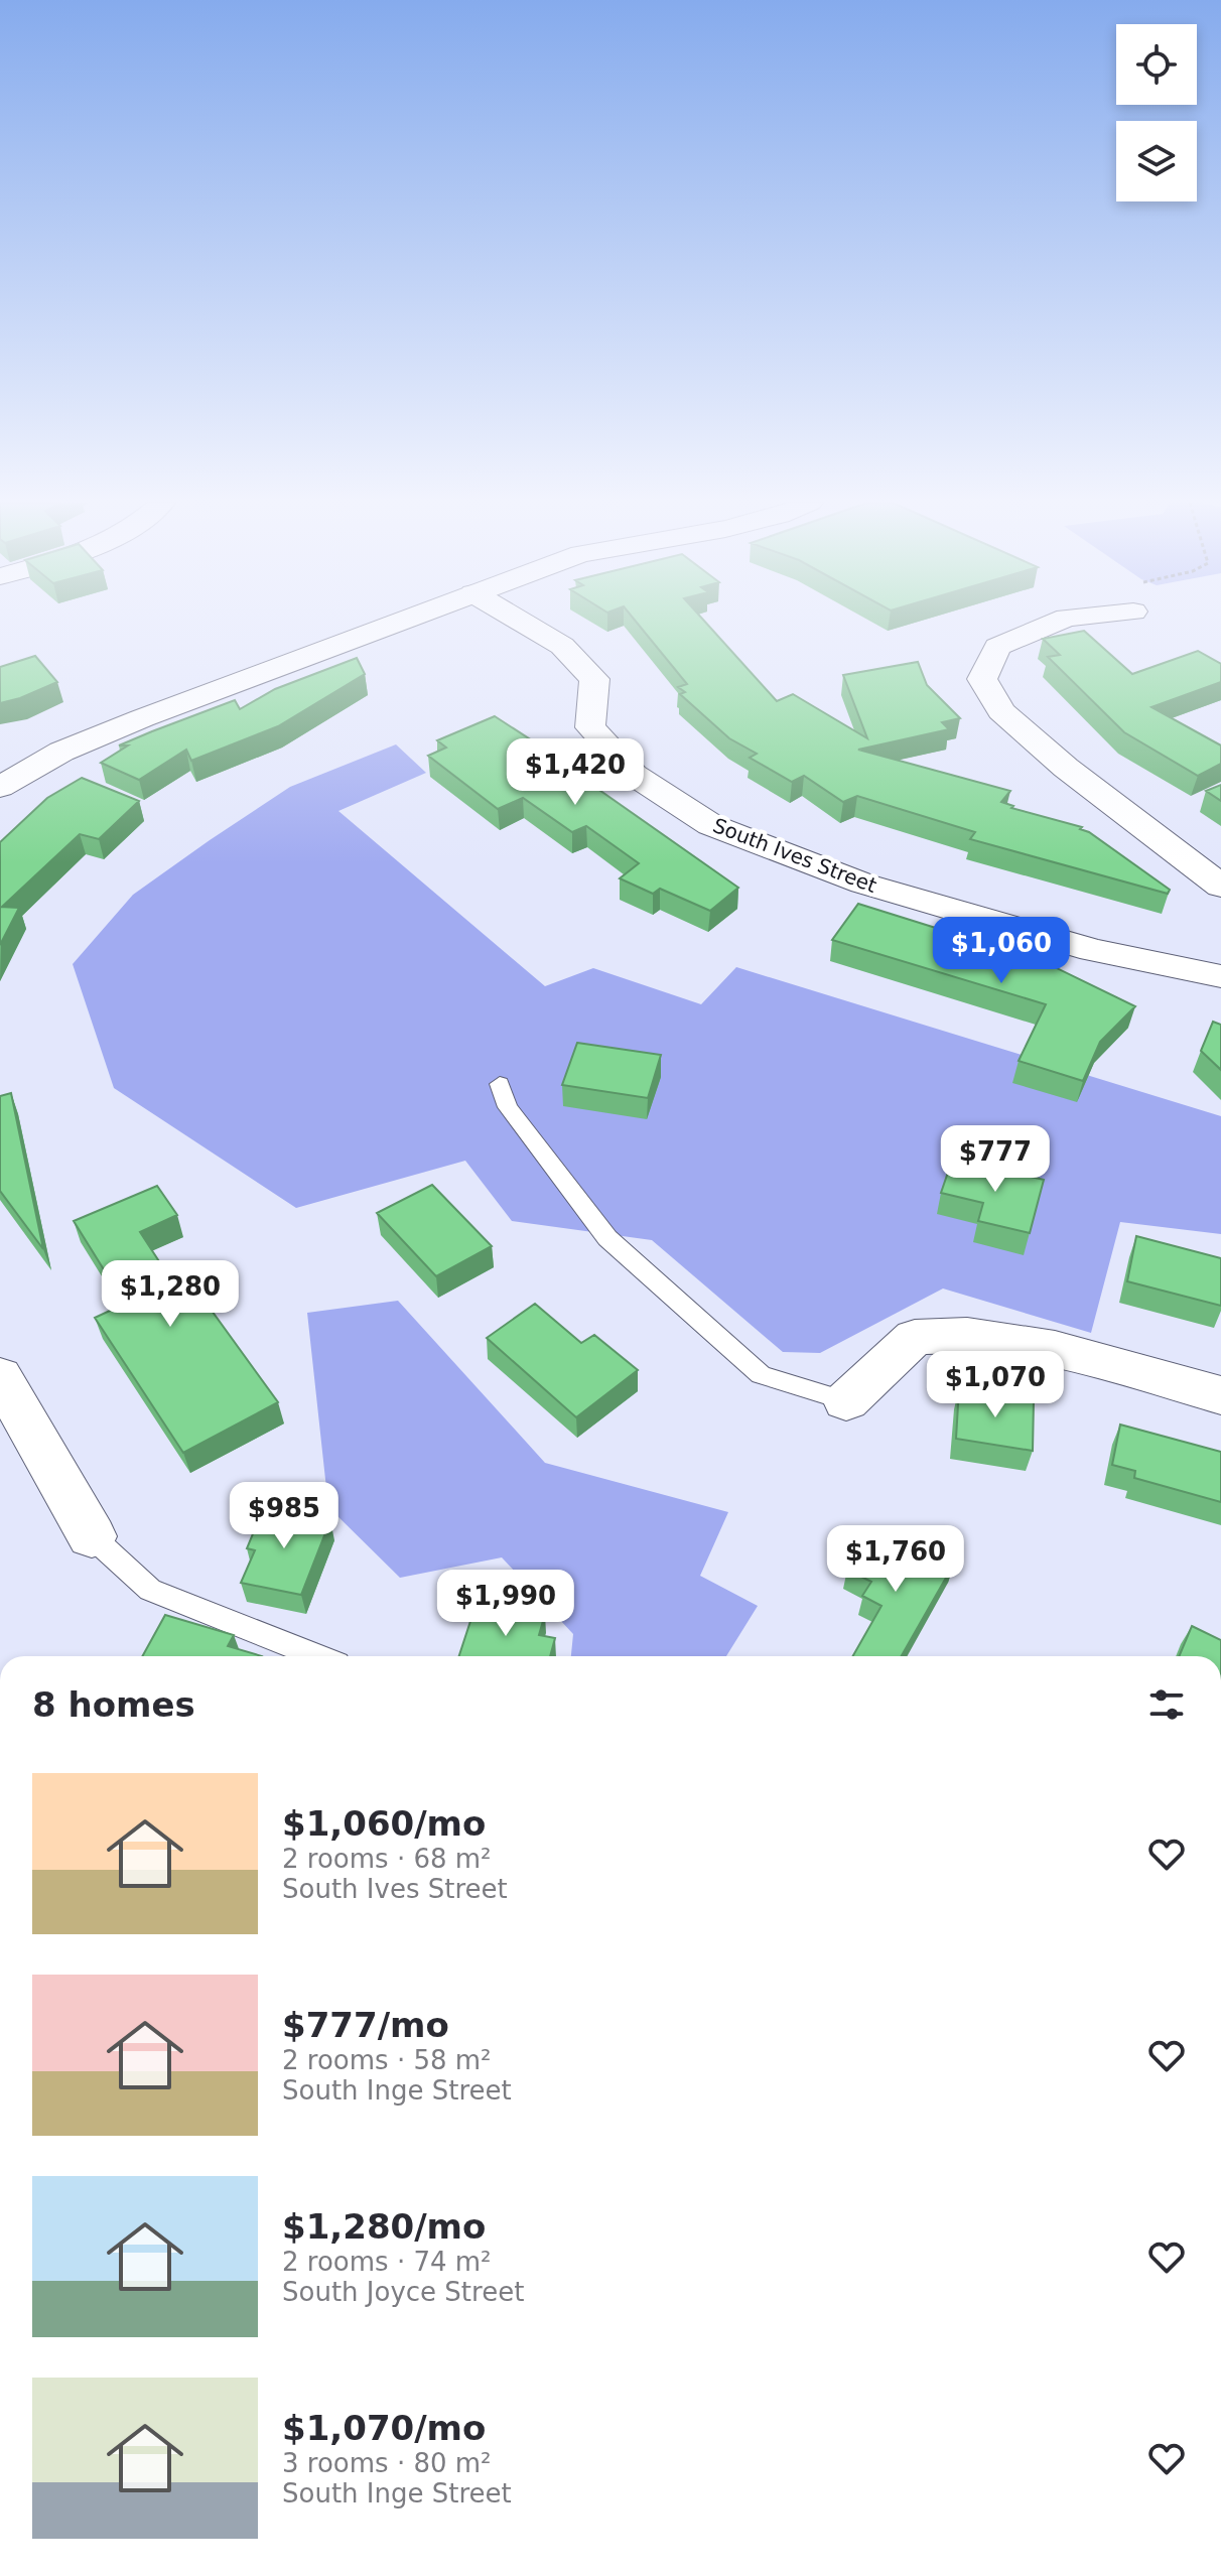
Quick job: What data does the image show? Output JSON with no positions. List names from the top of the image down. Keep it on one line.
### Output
{"streets":{"street":["South Ives Street"]},"page":{"price":["$1,420","$1,060","$777","$1,280","$1,070","$985","$1,760","$1,990"],"heading":"8 homes","list":[{"name":"$1,060/mo","note":"2 rooms · 68 m² · South Ives Street"},{"name":"$777/mo","note":"2 rooms · 58 m² · South Inge Street"},{"name":"$1,280/mo","note":"2 rooms · 74 m² · South Joyce Street"},{"name":"$1,070/mo","note":"3 rooms · 80 m² · South Inge Street"}]}}
